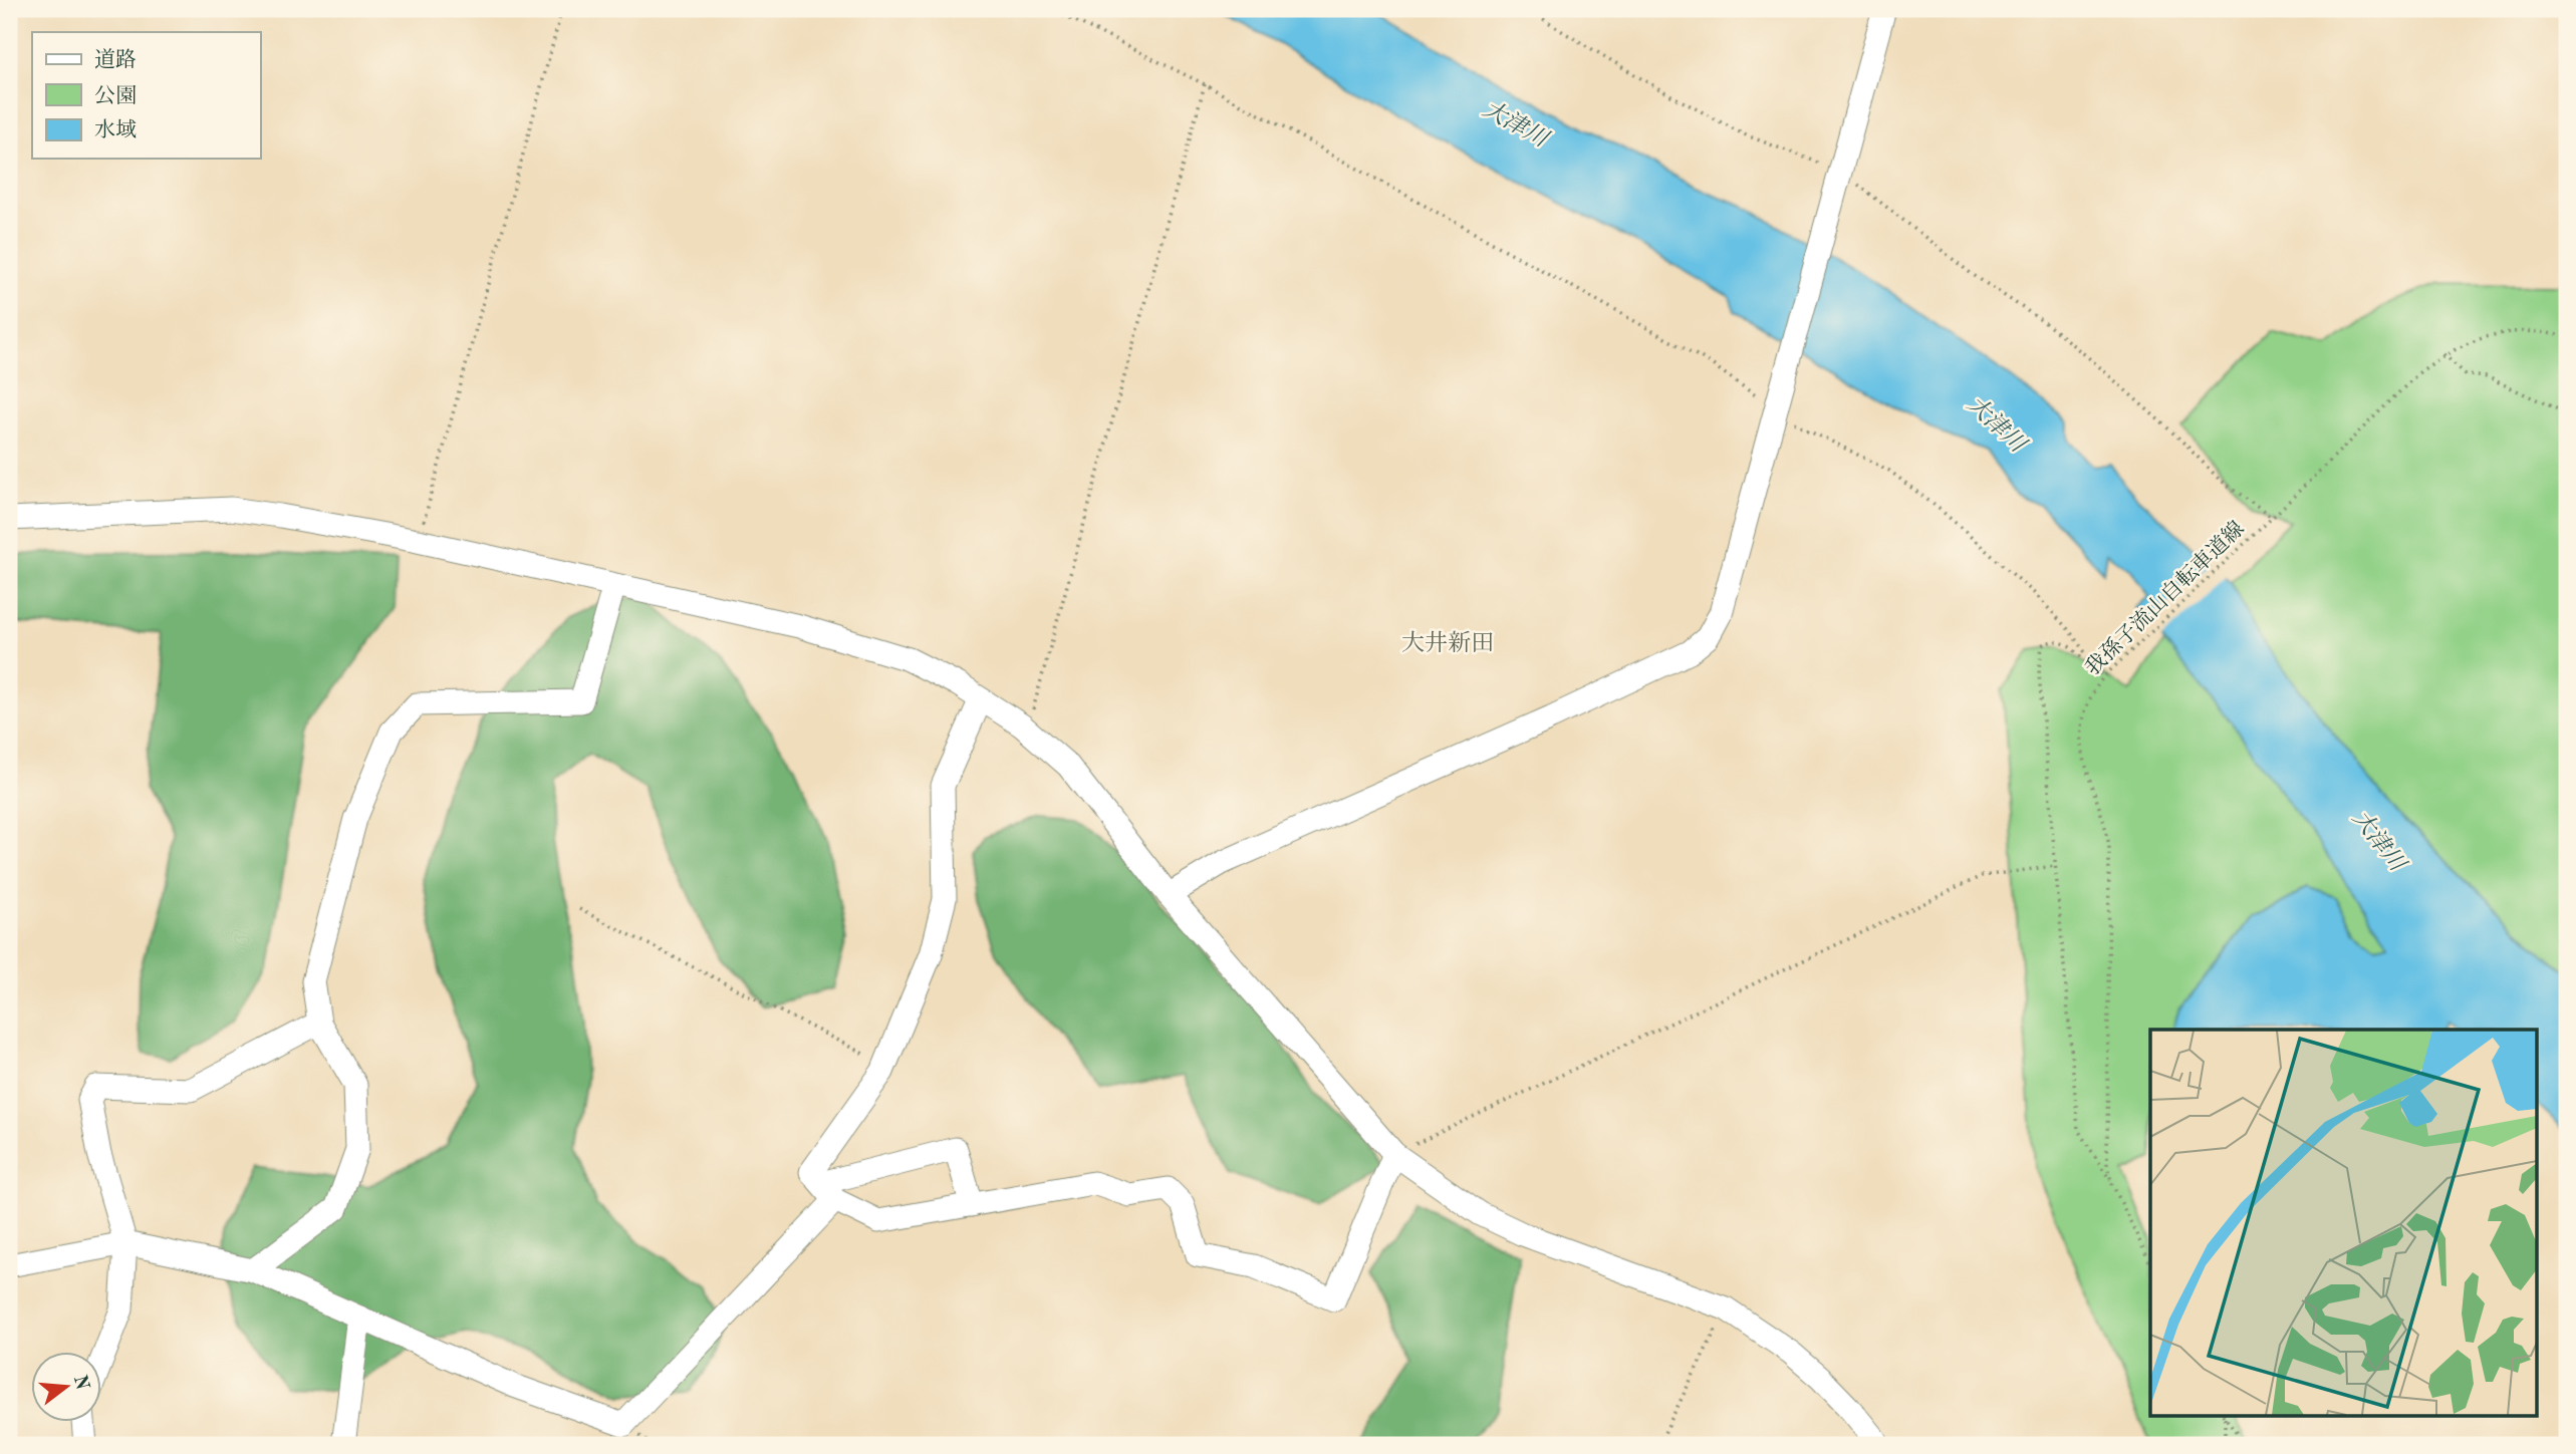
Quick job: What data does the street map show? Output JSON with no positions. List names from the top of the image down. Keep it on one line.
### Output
{"streets":{"path":["我孫子流山自転車道線"]},"districts":["大井新田"],"water":["大津川"],"legend":["道路","公園","水域"],"north":"right"}
